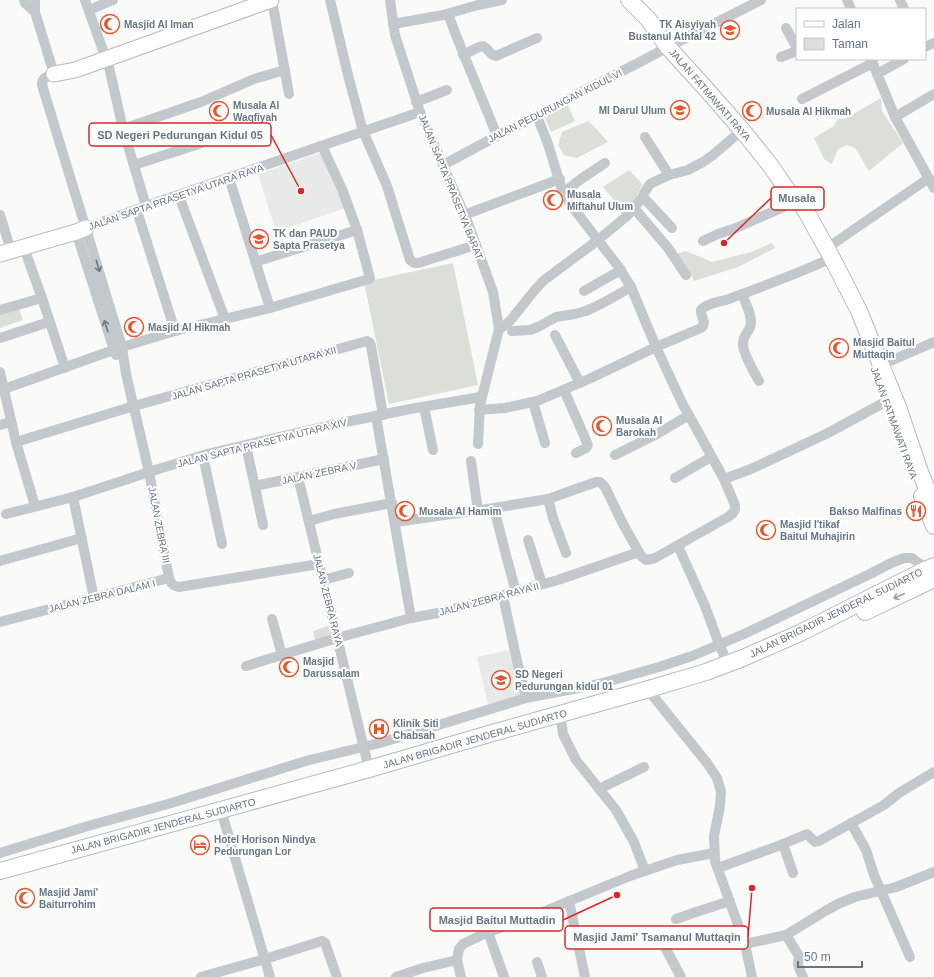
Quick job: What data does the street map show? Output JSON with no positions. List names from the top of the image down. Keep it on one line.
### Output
{"streets":{"main road":["JALAN FATMAWATI RAYA","JALAN BRIGADIR JENDERAL SUDIARTO"],"street":["JALAN PEDURUNGAN KIDUL VI","JALAN SAPTA PRASETYA BARAT","JALAN SAPTA PRASETYA UTARA RAYA","JALAN SAPTA PRASETYA UTARA XII","JALAN SAPTA PRASETYA UTARA XIV","JALAN ZEBRA V","JALAN ZEBRA III","JALAN ZEBRA DALAM I","JALAN ZEBRA RAYA II","JALAN ZEBRA RAYA"]},"crossings":[["JALAN FATMAWATI RAYA","JALAN PEDURUNGAN KIDUL VI"],["JALAN PEDURUNGAN KIDUL VI","JALAN SAPTA PRASETYA BARAT"],["JALAN SAPTA PRASETYA BARAT","JALAN SAPTA PRASETYA UTARA RAYA"],["JALAN SAPTA PRASETYA BARAT","JALAN SAPTA PRASETYA UTARA XIV"],["JALAN SAPTA PRASETYA UTARA RAYA","JALAN ZEBRA III"],["JALAN SAPTA PRASETYA UTARA XII","JALAN SAPTA PRASETYA UTARA XIV"],["JALAN SAPTA PRASETYA UTARA XII","JALAN ZEBRA III"],["JALAN SAPTA PRASETYA UTARA XIV","JALAN ZEBRA III"],["JALAN ZEBRA V","JALAN ZEBRA RAYA"],["JALAN ZEBRA III","JALAN ZEBRA DALAM I"],["JALAN ZEBRA DALAM I","JALAN ZEBRA RAYA"],["JALAN ZEBRA RAYA II","JALAN ZEBRA RAYA"],["JALAN ZEBRA RAYA","JALAN BRIGADIR JENDERAL SUDIARTO"]],"places":{"mosque":["Masjid Al Iman","Musala Al Waqfiyah","Musala Al Hikmah","Musala Miftahul Ulum","Masjid Al Hikmah","Masjid Baitul Muttaqin","Musala Al Barokah","Musala Al Hamim","Masjid I'tikaf Baitul Muhajirin","Masjid Darussalam","Masjid Jami' Baiturrohim"],"school or university":["TK Aisyiyah Bustanul Athfal 42","MI Darul Ulum","TK dan PAUD Sapta Prasetya","SD Negeri Pedurungan kidul 01"],"other":["SD Negeri Pedurungan Kidul 05","Musala","Masjid Jami' Tsamanul Muttaqin","Masjid Baitul Muttadin"],"restaurant":["Bakso Malfinas"],"hospital":["Klinik Siti Chabsah"],"hotel":["Hotel Horison Nindya Pedurungan Lor"]},"legend":["Jalan","Taman"],"scale_bar":"50 m"}
